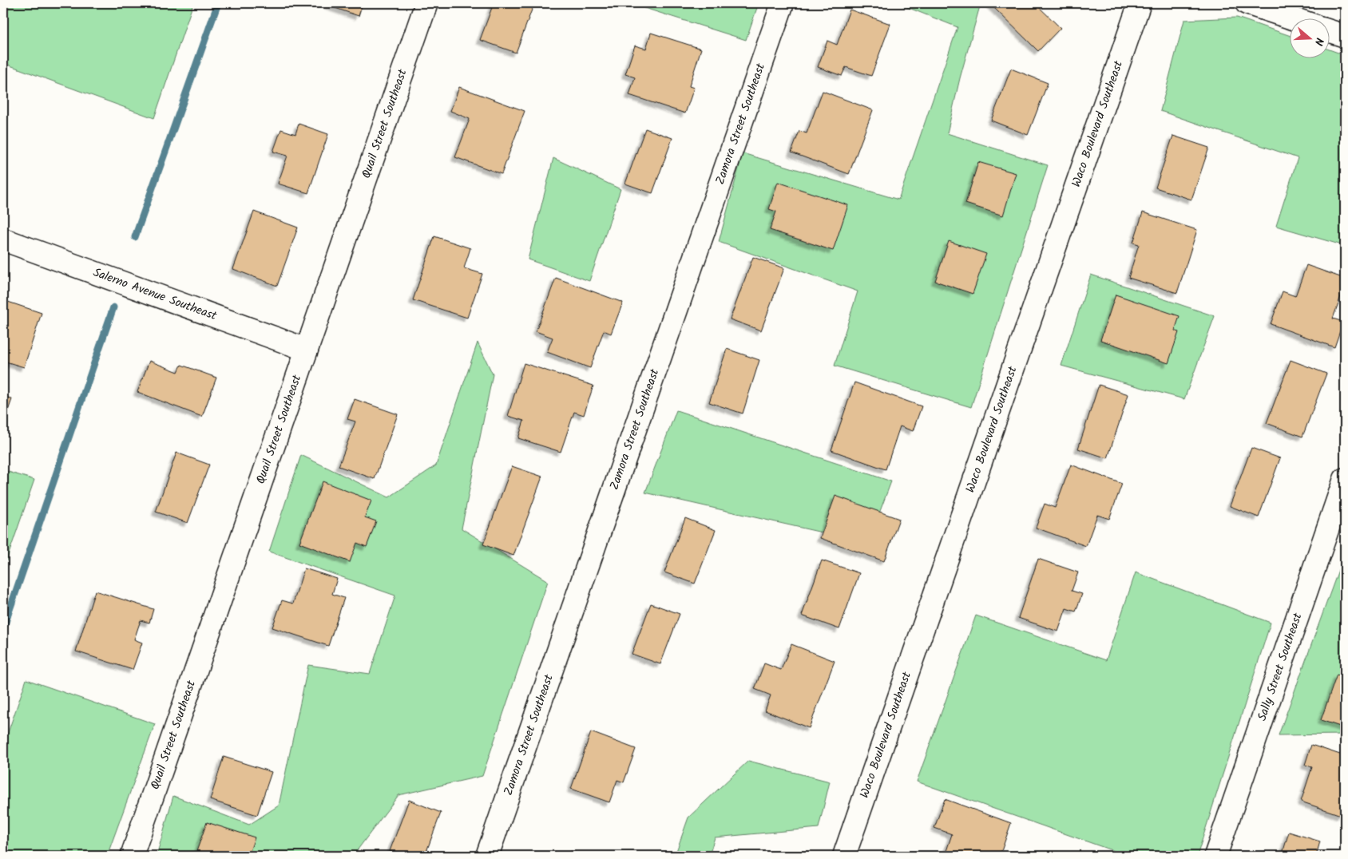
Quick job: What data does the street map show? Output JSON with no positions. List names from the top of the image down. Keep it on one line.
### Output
{"streets":{"street":["Quail Street Southeast","Zamora Street Southeast","Waco Boulevard Southeast","Salerno Avenue Southeast","Sally Street Southeast"]},"crossings":[["Quail Street Southeast","Salerno Avenue Southeast"]],"north":"right"}
